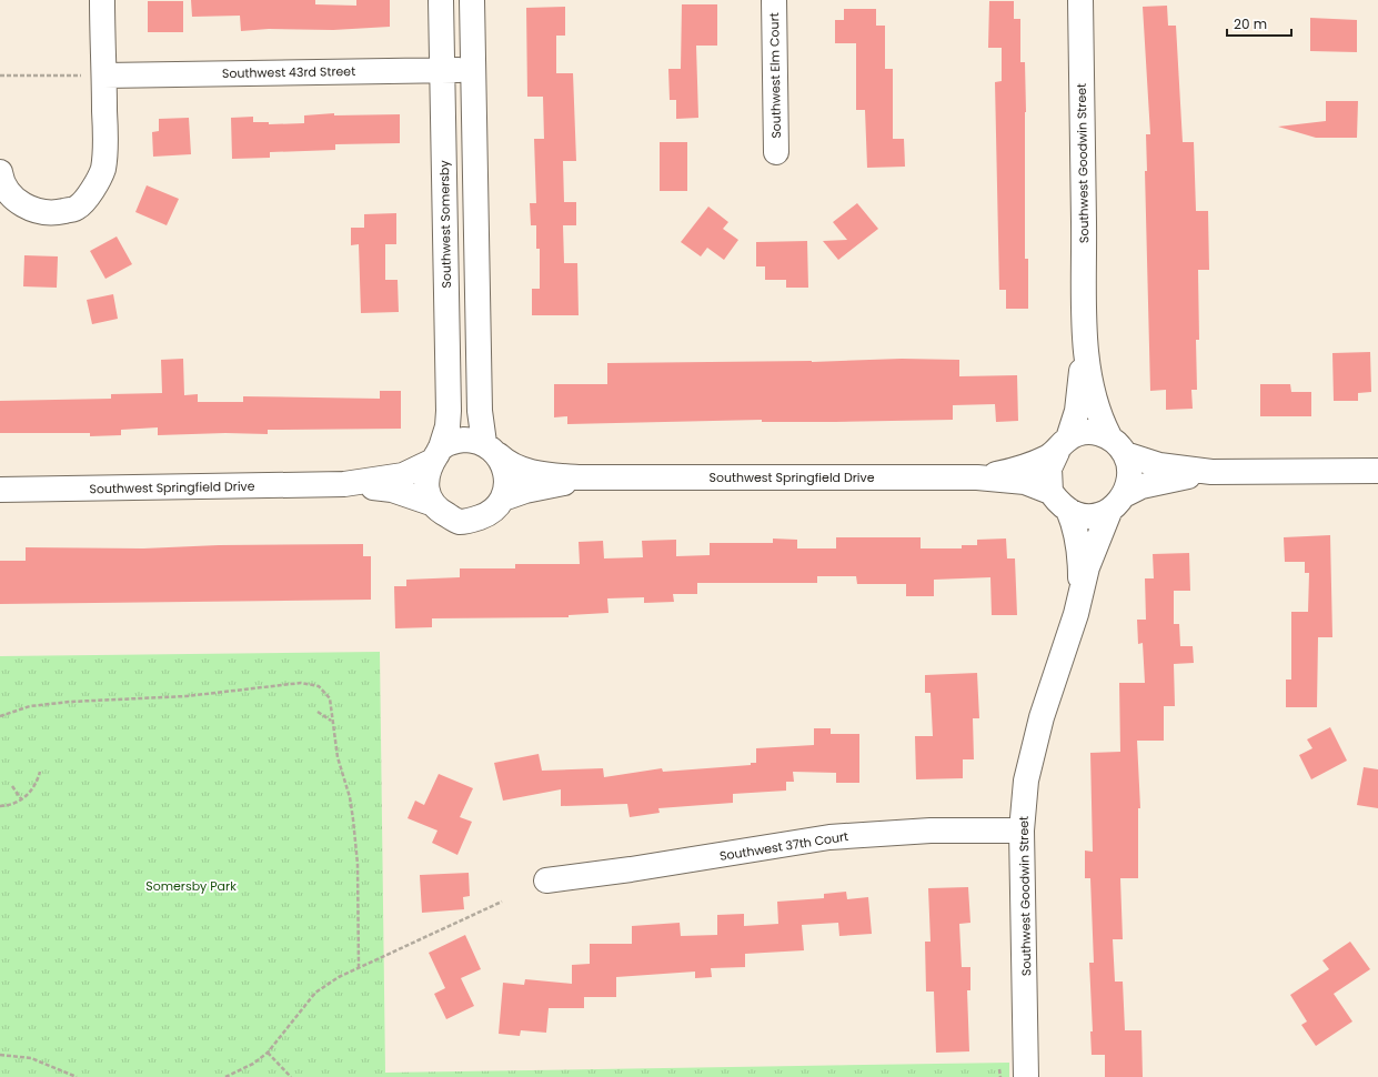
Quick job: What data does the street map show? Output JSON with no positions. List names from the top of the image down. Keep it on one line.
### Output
{"streets":{"street":["Southwest 43rd Street","Southwest Elm Court","Southwest Goodwin Street","Southwest Somersby","Southwest Springfield Drive","Southwest 37th Court"]},"crossings":[["Southwest 43rd Street","Southwest Somersby"],["Southwest Goodwin Street","Southwest Springfield Drive"],["Southwest Goodwin Street","Southwest 37th Court"],["Southwest Somersby","Southwest Springfield Drive"]],"parks":["Somersby Park"],"scale_bar":"20 m"}
